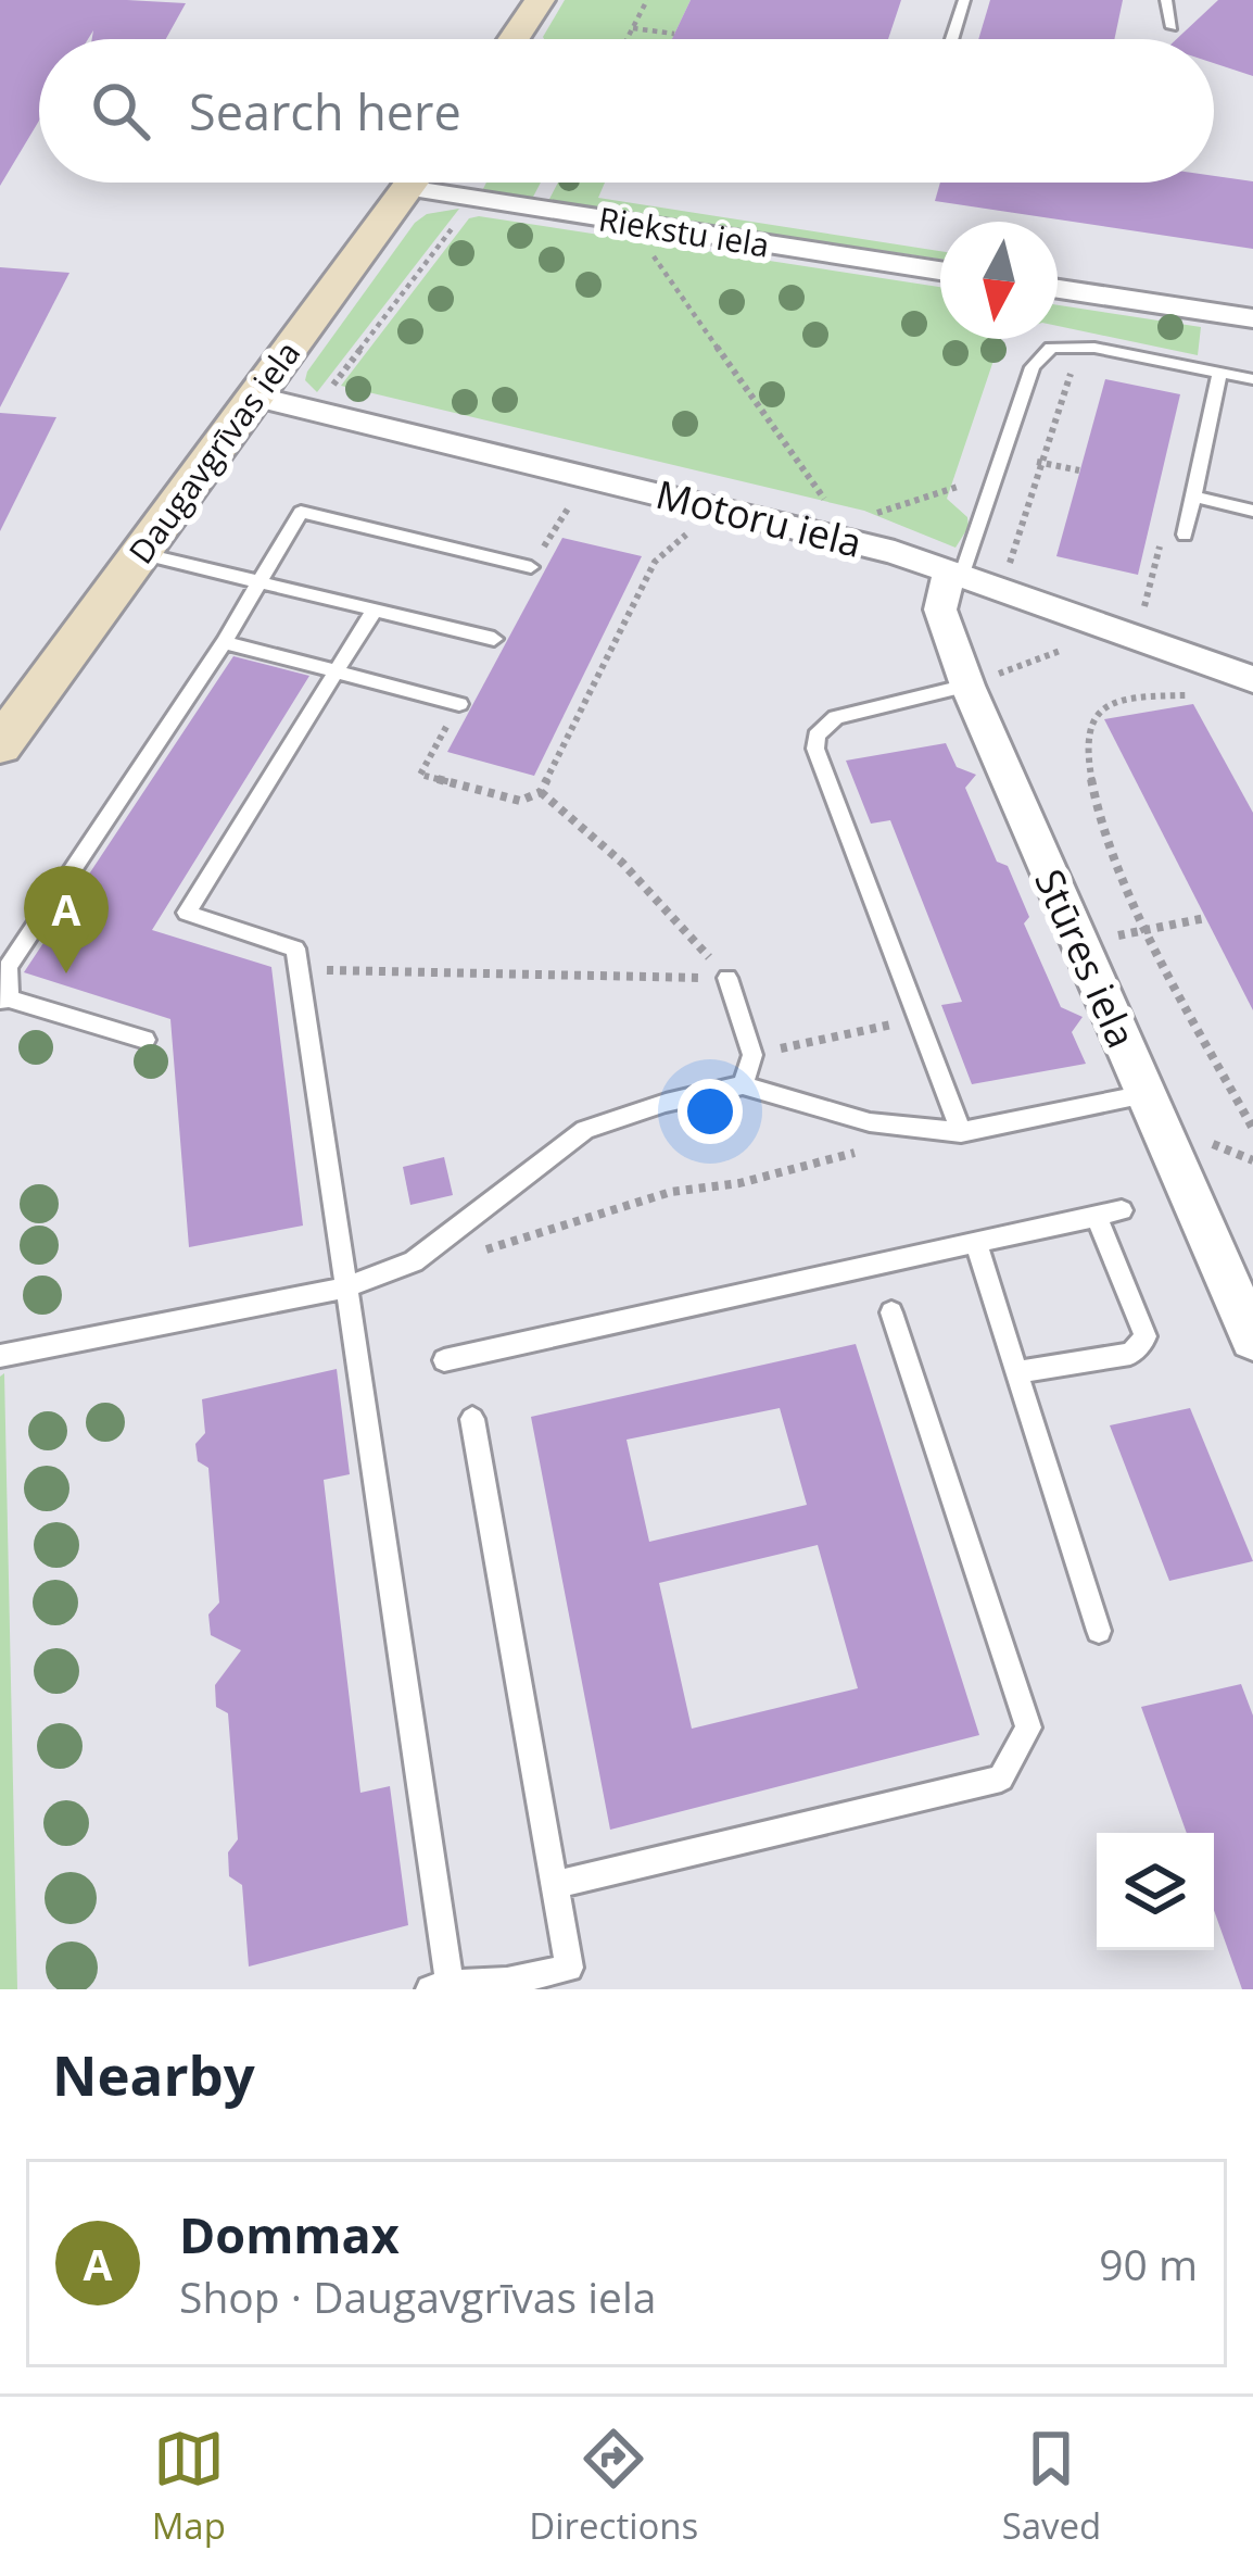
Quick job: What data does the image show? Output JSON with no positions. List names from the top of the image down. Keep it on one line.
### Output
{"streets":{"main road":["Daugavgrīvas iela"],"street":["Riekstu iela","Motoru iela","Stūres iela"]},"crossings":[["Daugavgrīvas iela","Motoru iela"],["Motoru iela","Stūres iela"]],"north":"bottom","page":{"search":"Search here","pins":"A","heading":"Nearby","list":[{"mark":"A","name":"Dommax","note":"Shop · Daugavgrīvas iela","value":"90 m"}],"nav":["Map","Directions","Saved"]}}
